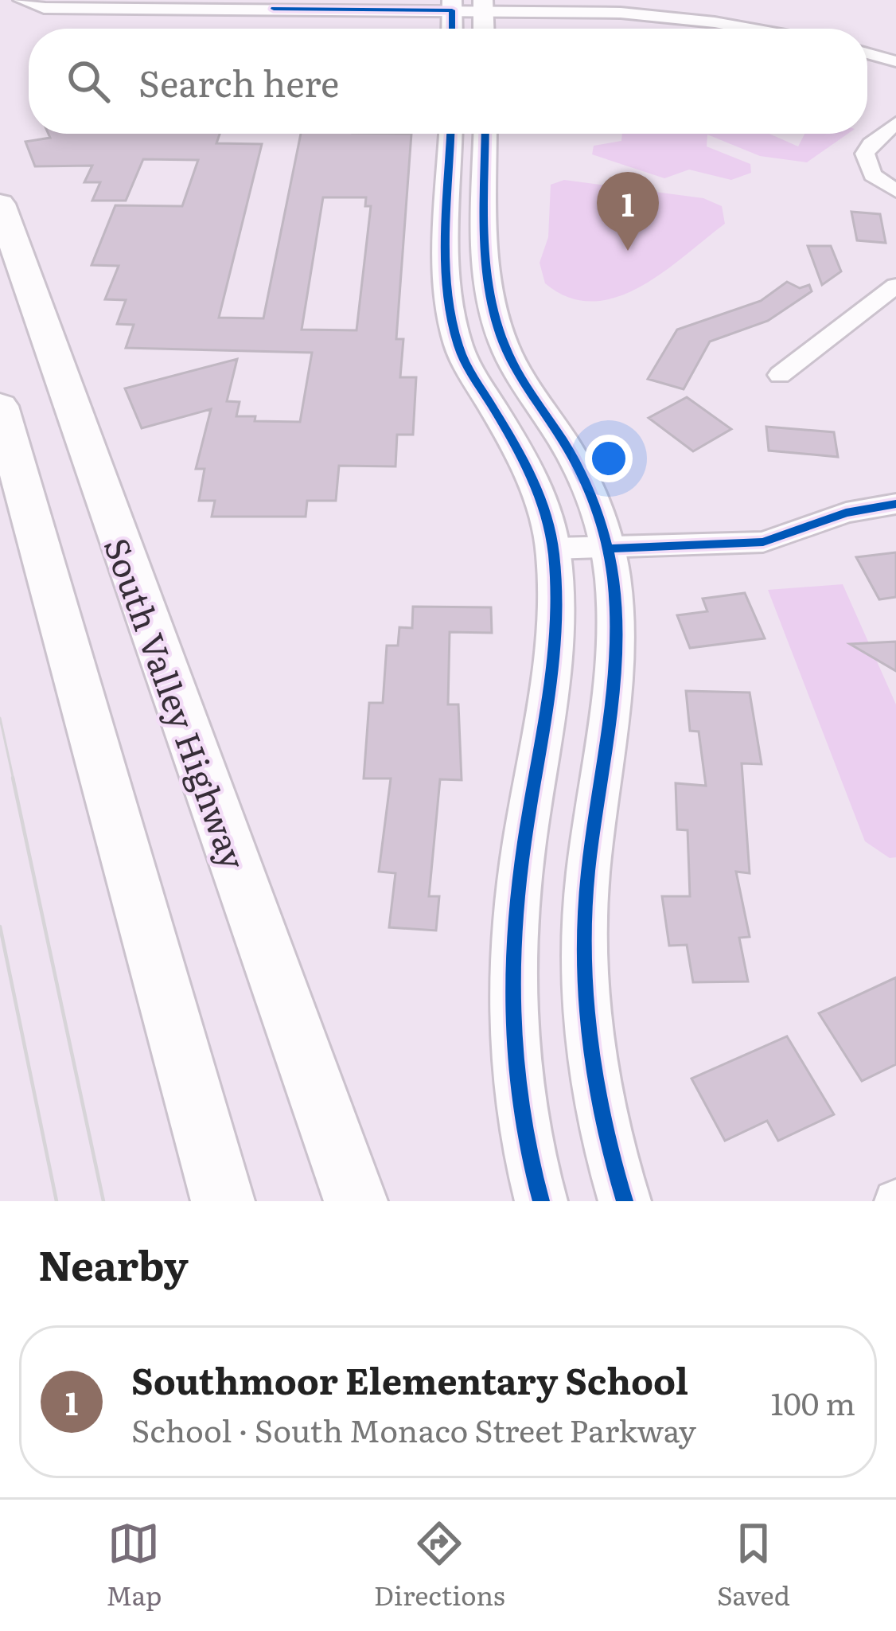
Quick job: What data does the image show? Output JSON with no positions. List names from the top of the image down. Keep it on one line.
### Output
{"streets":{"highway":["South Valley Highway"]},"page":{"search":"Search here","pins":"1","heading":"Nearby","list":[{"mark":"1","name":"Southmoor Elementary School","note":"School · South Monaco Street Parkway","value":"100 m"}],"nav":["Map","Directions","Saved"]}}
